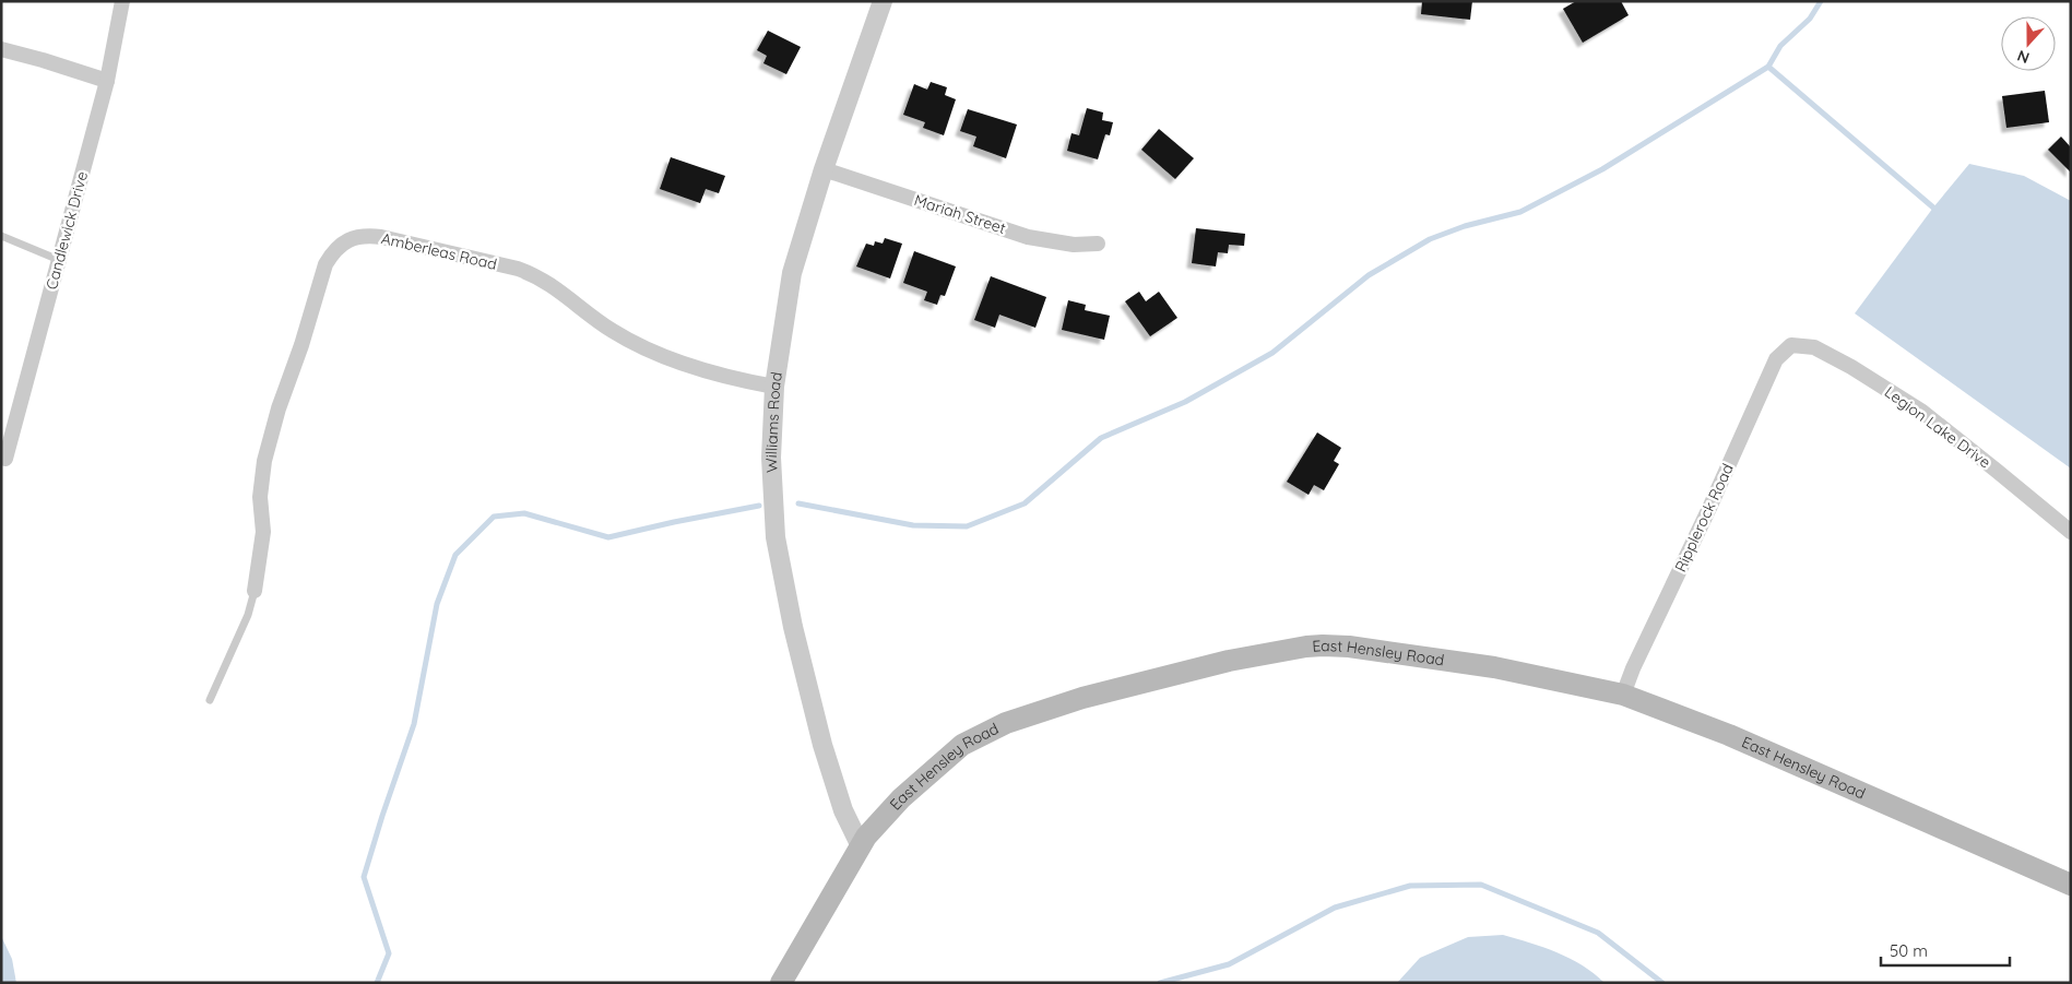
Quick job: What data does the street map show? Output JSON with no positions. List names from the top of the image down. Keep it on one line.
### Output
{"streets":{"main road":["East Hensley Road"],"street":["Mariah Street","Candlewick Drive","Amberleas Road","Williams Road","Legion Lake Drive","Ripplerock Road"]},"crossings":[["Mariah Street","Williams Road"],["Amberleas Road","Williams Road"],["Williams Road","East Hensley Road"],["Legion Lake Drive","Ripplerock Road"],["Ripplerock Road","East Hensley Road"]],"scale_bar":"50 m","north":"bottom"}
